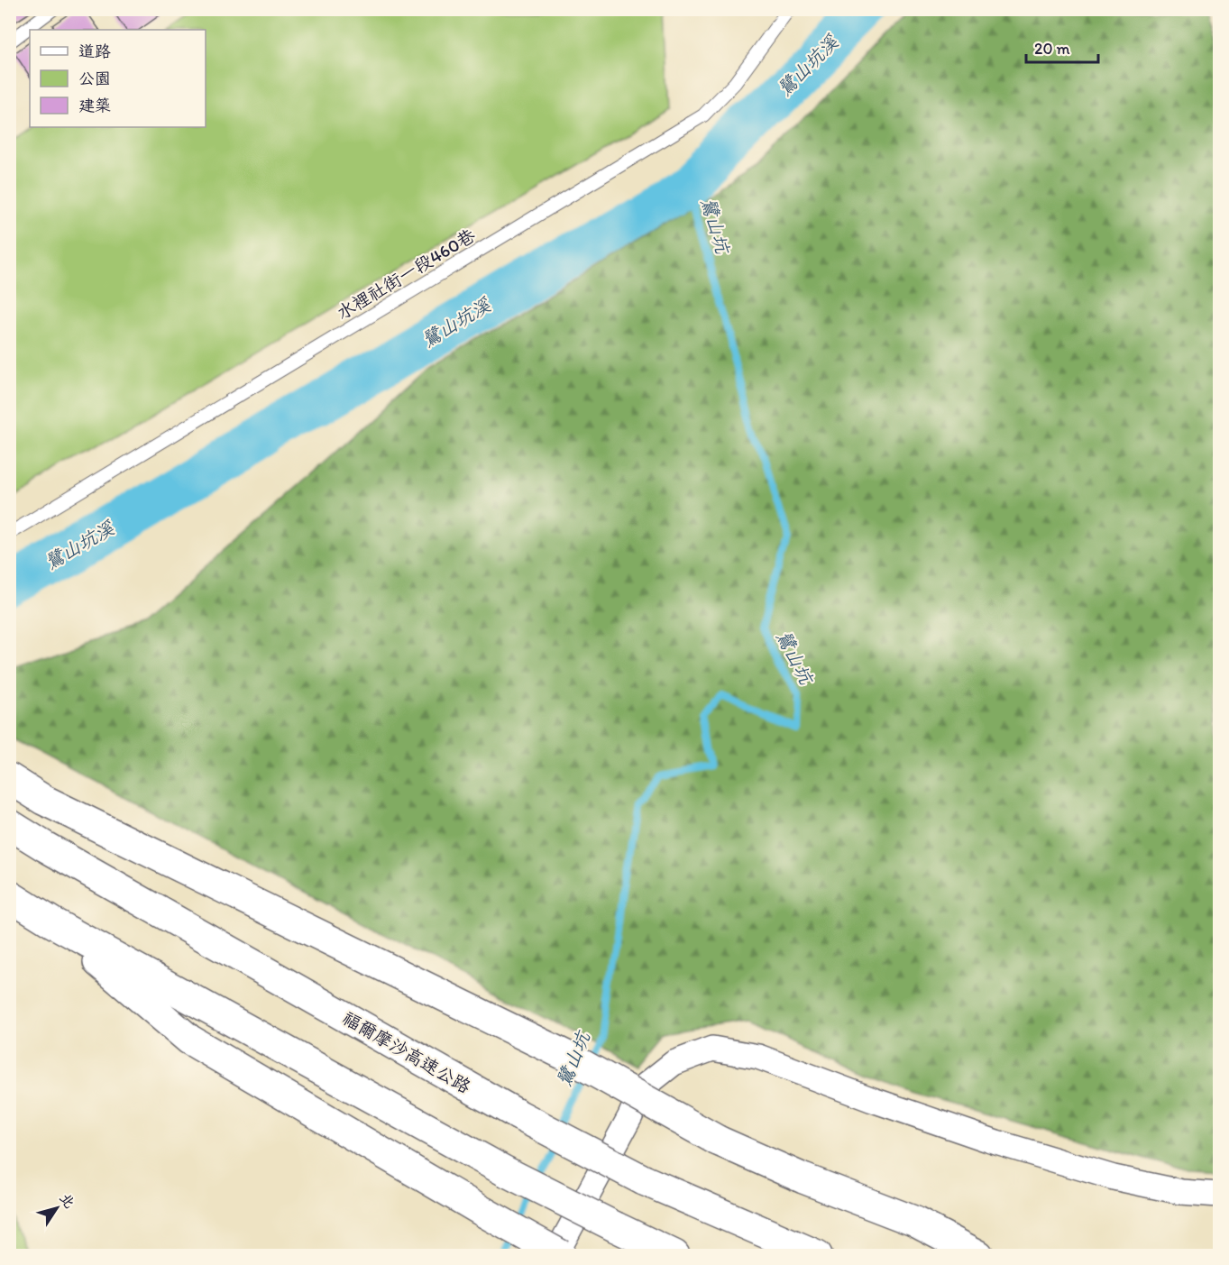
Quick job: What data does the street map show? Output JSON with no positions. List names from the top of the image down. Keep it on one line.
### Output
{"streets":{"highway":["福爾摩沙高速公路"],"lane":["水裡社街一段460巷"]},"water":["鷺山坑溪","鷺山坑"],"legend":["道路","公園","建築"],"scale_bar":"20 m","north":"top right"}
